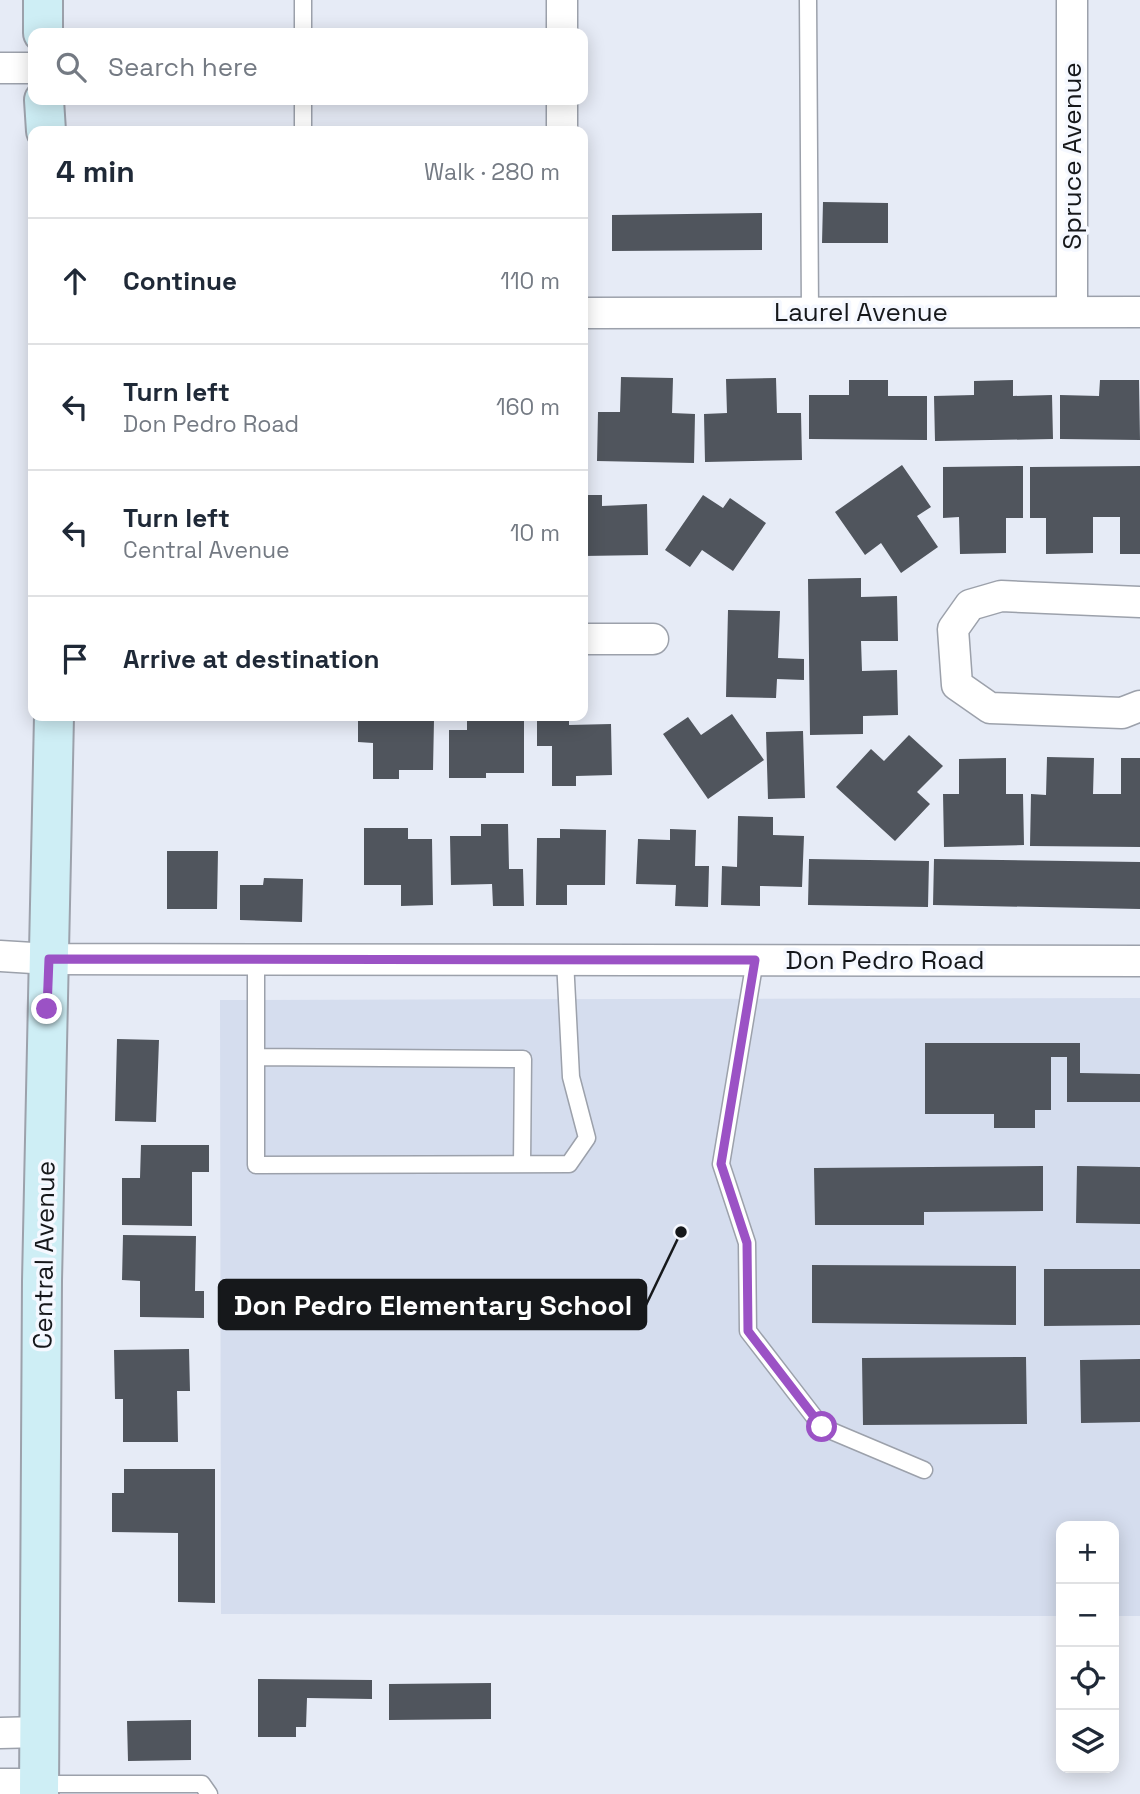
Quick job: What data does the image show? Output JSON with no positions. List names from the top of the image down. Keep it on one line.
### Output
{"streets":{"street":["Spruce Avenue","Laurel Avenue","Don Pedro Road","Central Avenue"]},"crossings":[["Spruce Avenue","Laurel Avenue"],["Don Pedro Road","Central Avenue"]],"places":["Don Pedro Elementary School"],"page":{"search":"Search here","heading":["4 min","Walk · 280 m"],"list":[["Continue","110 m"],["Turn left","Don Pedro Road","160 m"],["Turn left","Central Avenue","10 m"],"Arrive at destination"],"map_buttons":["+","−"]}}
